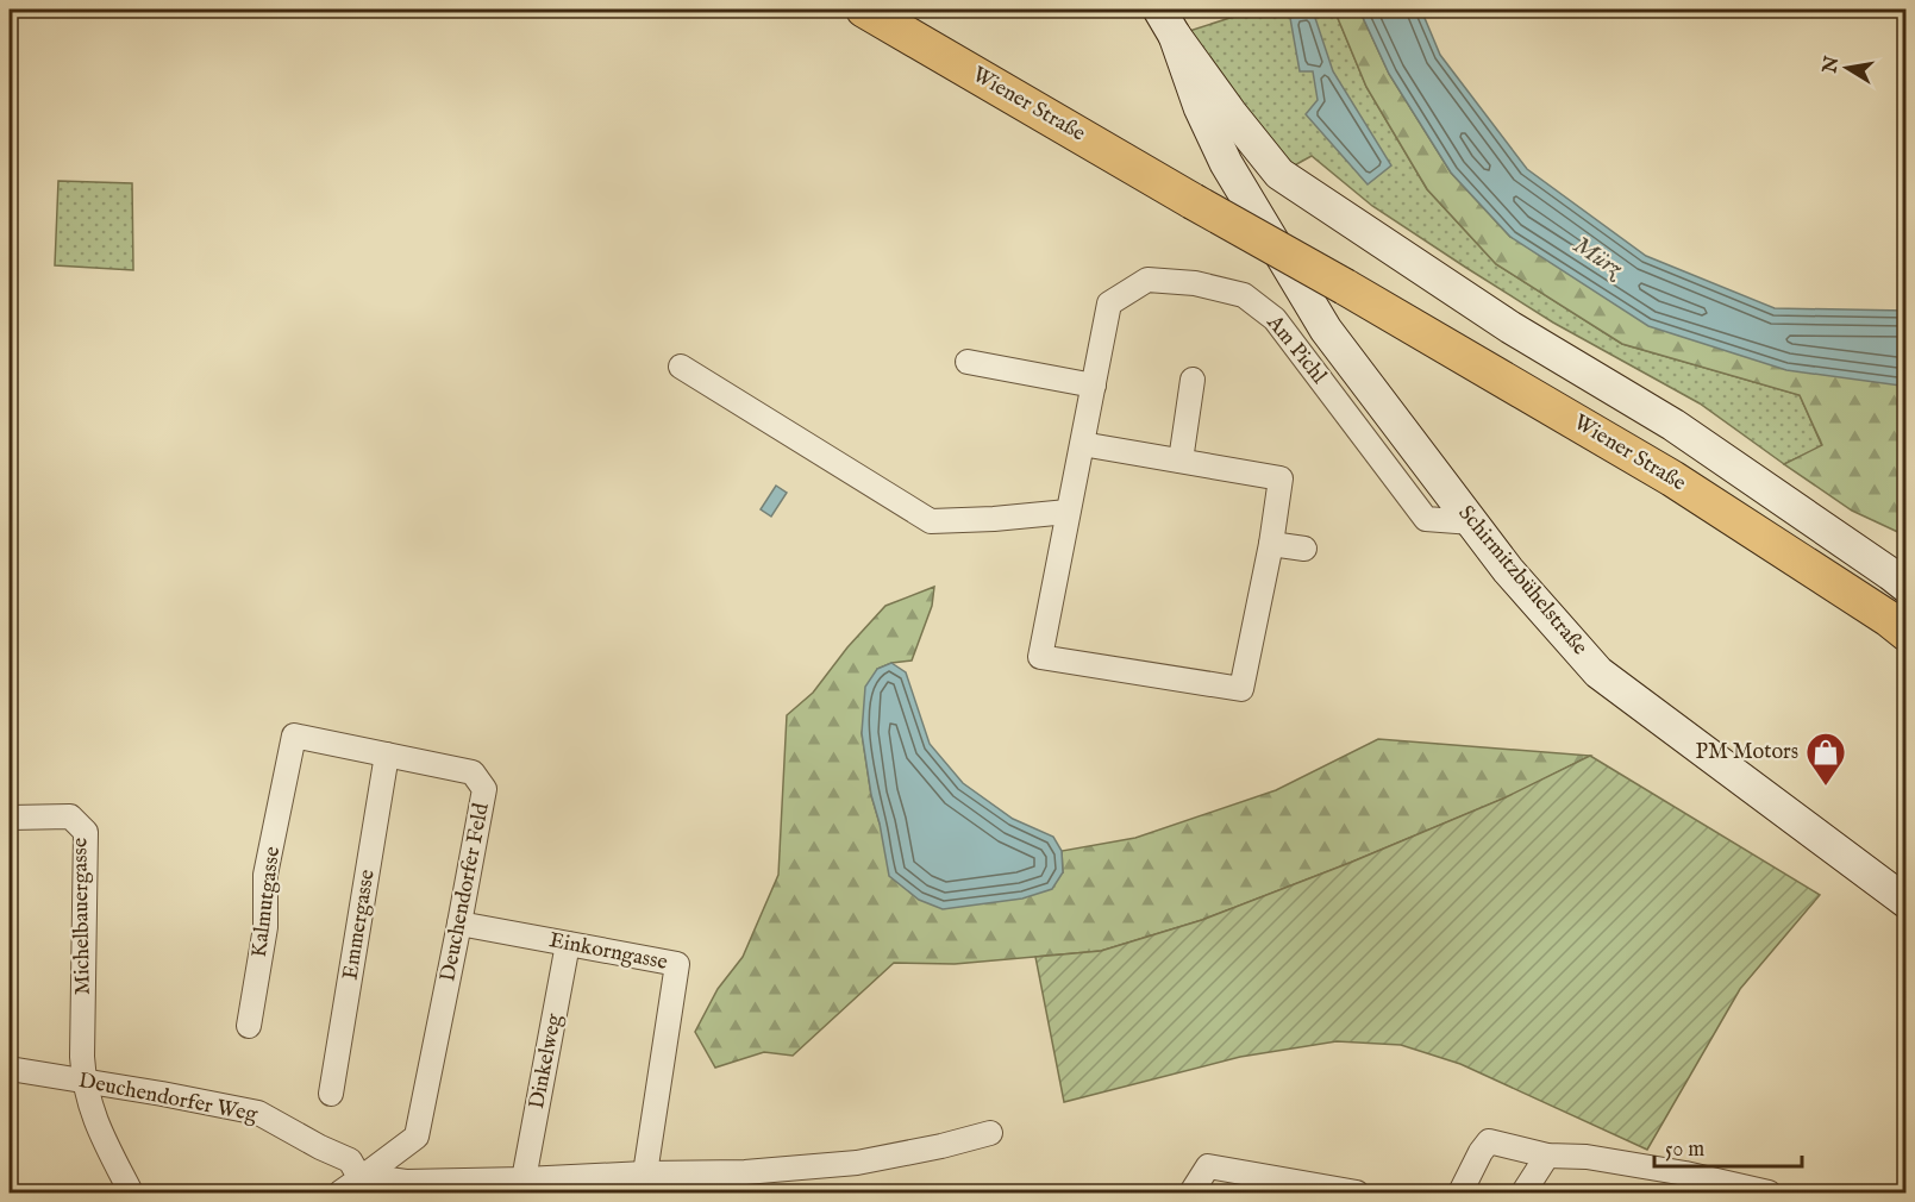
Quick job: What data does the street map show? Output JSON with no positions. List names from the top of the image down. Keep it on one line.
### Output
{"streets":{"main road":["Wiener Straße","Schirmitzbühelstraße"],"street":["Am Pichl","Deuchendorfer Feld","Kalmutgasse","Michelbauergasse","Emmergasse","Einkorngasse","Dinkelweg","Deuchendorfer Weg"]},"crossings":[["Am Pichl","Schirmitzbühelstraße"],["Deuchendorfer Feld","Kalmutgasse"],["Deuchendorfer Feld","Emmergasse"],["Deuchendorfer Feld","Einkorngasse"],["Deuchendorfer Feld","Deuchendorfer Weg"],["Michelbauergasse","Deuchendorfer Weg"],["Einkorngasse","Dinkelweg"]],"water":["Mürz"],"places":{"shop":["PM Motors"]},"scale_bar":"50 m","north":"left"}
